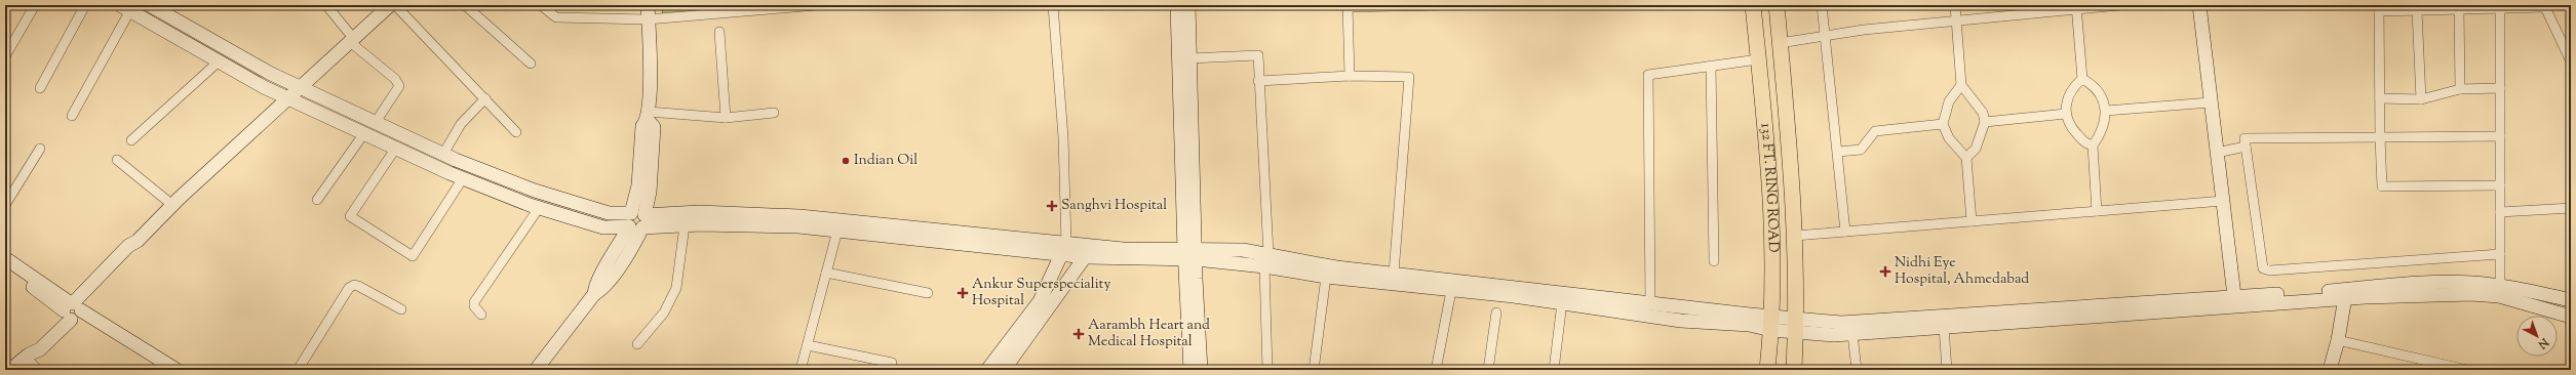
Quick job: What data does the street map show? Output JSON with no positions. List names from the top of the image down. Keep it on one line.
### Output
{"streets":{"main road":["132 FT. RING ROAD"]},"places":{"other":["Indian Oil"],"health":["Sanghvi Hospital","Nidhi Eye Hospital, Ahmedabad","Ankur Superspeciality Hospital","Aarambh Heart and Medical Hospital"]},"north":"bottom right"}
